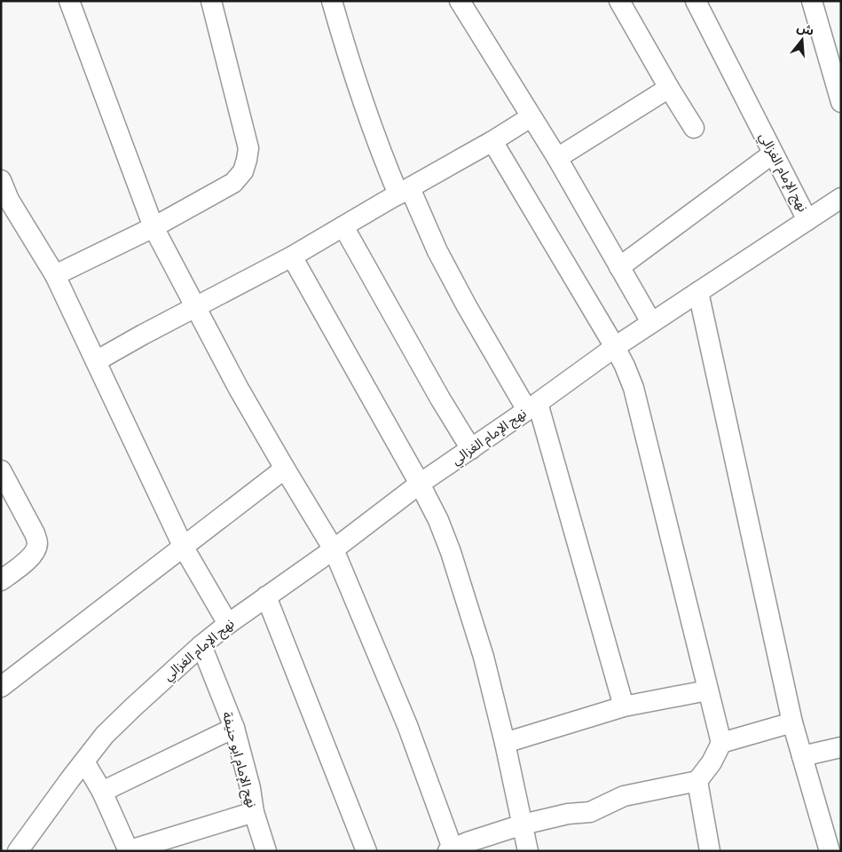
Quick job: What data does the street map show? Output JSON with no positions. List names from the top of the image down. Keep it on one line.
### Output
{"streets":{"street":["نهج الإمام الغزالي","نهج الإمام ابو حنيفة"]},"crossings":[["نهج الإمام الغزالي","نهج الإمام ابو حنيفة"]],"north":"top"}
